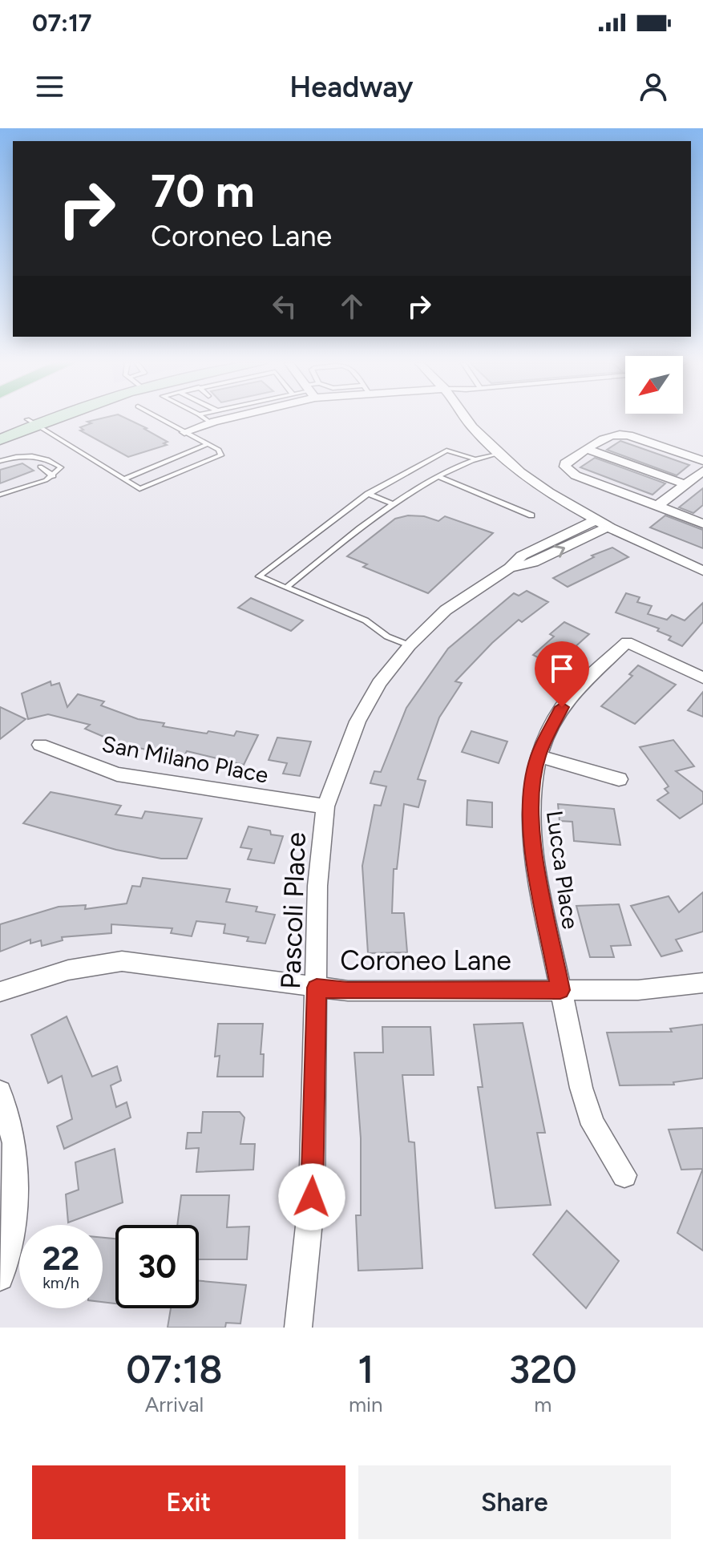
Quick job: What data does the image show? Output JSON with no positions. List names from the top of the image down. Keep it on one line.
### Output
{"streets":{"street":["San Milano Place","Lucca Place","Pascoli Place","Coroneo Lane"]},"crossings":[["San Milano Place","Pascoli Place"],["Lucca Place","Coroneo Lane"],["Pascoli Place","Coroneo Lane"]],"north":"bottom left","page":{"status":"07:17","header":"Headway","turn":["70 m","Coroneo Lane"],"speed":"22 km/h","limit":"30","eta":["07:18","Arrival","1","min","320","m"],"buttons":["Exit","Share"]}}
